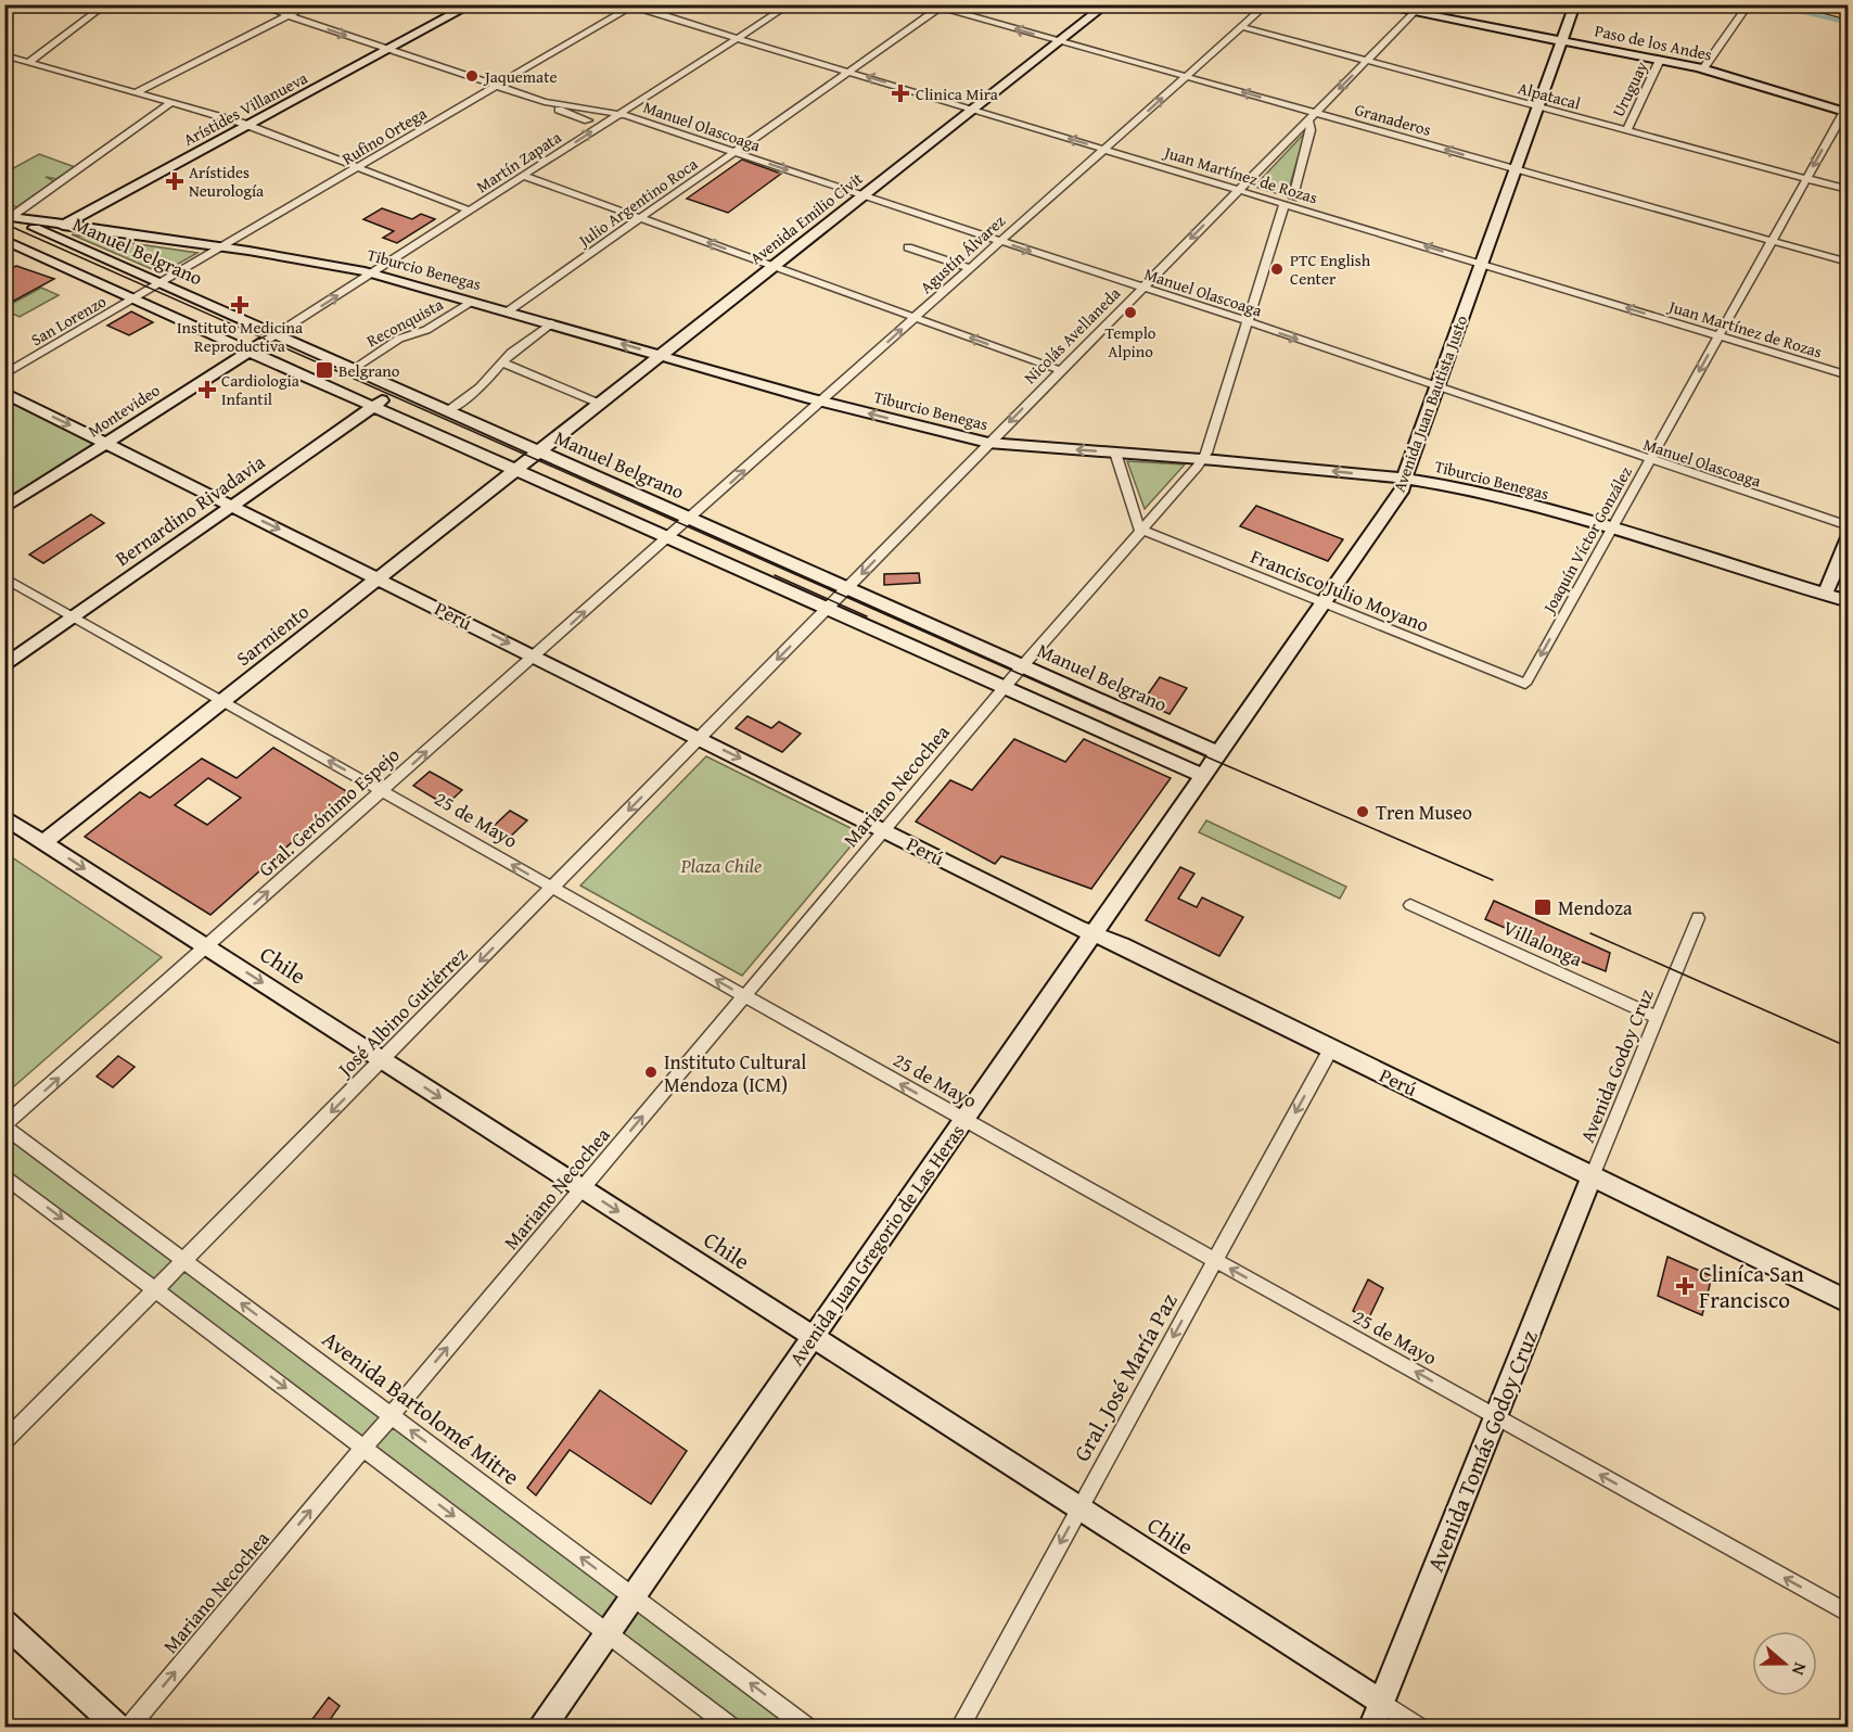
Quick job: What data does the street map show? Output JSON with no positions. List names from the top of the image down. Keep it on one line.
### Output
{"streets":{"street":["Paso de los Andes","Uruguay","Alpatacal","Arístides Villanueva","Granaderos","Manuel Olascoaga","Rufino Ortega","Martín Zapata","Juan Martínez de Rozas","Julio Argentino Roca","Avenida Emilio Civit","Manuel Belgrano","Agustín Álvarez","Tiburcio Benegas","San Lorenzo","Reconquista","Nicolás Avellaneda","Avenida Juan Bautista Justo","Montevideo","Bernardino Rivadavia","Joaquín Víctor González","Francisco Julio Moyano","Perú","Sarmiento","Mariano Necochea","Gral. Gerónimo Espejo","25 de Mayo","Villalonga","Chile","José Albino Gutiérrez","Avenida Godoy Cruz","Avenida Juan Gregorio de Las Heras","Gral. José María Paz","Avenida Bartolomé Mitre","Avenida Tomás Godoy Cruz"]},"crossings":[["Paso de los Andes","Uruguay"],["Paso de los Andes","Nicolás Avellaneda"],["Paso de los Andes","Avenida Juan Bautista Justo"],["Paso de los Andes","Joaquín Víctor González"],["Uruguay","Alpatacal"],["Alpatacal","Agustín Álvarez"],["Alpatacal","Nicolás Avellaneda"],["Alpatacal","Avenida Juan Bautista Justo"],["Alpatacal","Joaquín Víctor González"],["Arístides Villanueva","Manuel Olascoaga"],["Arístides Villanueva","Manuel Belgrano"],["Arístides Villanueva","Tiburcio Benegas"],["Granaderos","Julio Argentino Roca"],["Granaderos","Avenida Emilio Civit"],["Granaderos","Agustín Álvarez"],["Granaderos","Nicolás Avellaneda"],["Granaderos","Avenida Juan Bautista Justo"],["Granaderos","Joaquín Víctor González"],["Manuel Olascoaga","Rufino Ortega"],["Manuel Olascoaga","Martín Zapata"],["Manuel Olascoaga","Julio Argentino Roca"],["Manuel Olascoaga","Avenida Emilio Civit"],["Manuel Olascoaga","Agustín Álvarez"],["Manuel Olascoaga","Nicolás Avellaneda"],["Manuel Olascoaga","Avenida Juan Bautista Justo"],["Manuel Olascoaga","Joaquín Víctor González"],["Rufino Ortega","Juan Martínez de Rozas"],["Rufino Ortega","Manuel Belgrano"],["Rufino Ortega","Tiburcio Benegas"],["Rufino Ortega","San Lorenzo"],["Martín Zapata","Juan Martínez de Rozas"],["Martín Zapata","Manuel Belgrano"],["Martín Zapata","Tiburcio Benegas"],["Martín Zapata","Montevideo"],["Juan Martínez de Rozas","Julio Argentino Roca"],["Juan Martínez de Rozas","Avenida Emilio Civit"],["Juan Martínez de Rozas","Agustín Álvarez"],["Juan Martínez de Rozas","Nicolás Avellaneda"],["Juan Martínez de Rozas","Avenida Juan Bautista Justo"],["Juan Martínez de Rozas","Joaquín Víctor González"],["Julio Argentino Roca","Tiburcio Benegas"],["Avenida Emilio Civit","Manuel Belgrano"],["Avenida Emilio Civit","Tiburcio Benegas"],["Avenida Emilio Civit","Sarmiento"],["Manuel Belgrano","Agustín Álvarez"],["Manuel Belgrano","Tiburcio Benegas"],["Manuel Belgrano","San Lorenzo"],["Manuel Belgrano","Reconquista"],["Manuel Belgrano","Nicolás Avellaneda"],["Manuel Belgrano","Avenida Juan Bautista Justo"],["Manuel Belgrano","Montevideo"],["Manuel Belgrano","Bernardino Rivadavia"],["Manuel Belgrano","Sarmiento"],["Manuel Belgrano","Mariano Necochea"],["Manuel Belgrano","Gral. Gerónimo Espejo"],["Manuel Belgrano","José Albino Gutiérrez"],["Manuel Belgrano","Avenida Juan Gregorio de Las Heras"],["Agustín Álvarez","Tiburcio Benegas"],["Agustín Álvarez","Gral. Gerónimo Espejo"],["Tiburcio Benegas","Reconquista"],["Tiburcio Benegas","Nicolás Avellaneda"],["Tiburcio Benegas","Avenida Juan Bautista Justo"],["Tiburcio Benegas","Joaquín Víctor González"],["Tiburcio Benegas","Mariano Necochea"],["Nicolás Avellaneda","José Albino Gutiérrez"],["Avenida Juan Bautista Justo","Francisco Julio Moyano"],["Avenida Juan Bautista Justo","Avenida Juan Gregorio de Las Heras"],["Montevideo","Perú"],["Bernardino Rivadavia","Perú"],["Bernardino Rivadavia","25 de Mayo"],["Joaquín Víctor González","Francisco Julio Moyano"],["Francisco Julio Moyano","Mariano Necochea"],["Perú","Sarmiento"],["Perú","Mariano Necochea"],["Perú","Gral. Gerónimo Espejo"],["Perú","José Albino Gutiérrez"],["Perú","Avenida Godoy Cruz"],["Perú","Avenida Juan Gregorio de Las Heras"],["Perú","Gral. José María Paz"],["Perú","Avenida Tomás Godoy Cruz"],["Sarmiento","25 de Mayo"],["Sarmiento","Chile"],["Mariano Necochea","25 de Mayo"],["Mariano Necochea","Chile"],["Mariano Necochea","Avenida Bartolomé Mitre"],["Gral. Gerónimo Espejo","25 de Mayo"],["Gral. Gerónimo Espejo","Chile"],["Gral. Gerónimo Espejo","Avenida Bartolomé Mitre"],["25 de Mayo","José Albino Gutiérrez"],["25 de Mayo","Avenida Juan Gregorio de Las Heras"],["25 de Mayo","Gral. José María Paz"],["25 de Mayo","Avenida Tomás Godoy Cruz"],["Villalonga","Avenida Godoy Cruz"],["Chile","José Albino Gutiérrez"],["Chile","Avenida Juan Gregorio de Las Heras"],["Chile","Gral. José María Paz"],["Chile","Avenida Tomás Godoy Cruz"],["José Albino Gutiérrez","Avenida Bartolomé Mitre"],["Avenida Godoy Cruz","Avenida Tomás Godoy Cruz"],["Avenida Juan Gregorio de Las Heras","Avenida Bartolomé Mitre"]],"one_way":["Granaderos","Martín Zapata","Juan Martínez de Rozas","Agustín Álvarez","Nicolás Avellaneda","Joaquín Víctor González","Mariano Necochea","Gral. Gerónimo Espejo","25 de Mayo","Chile","José Albino Gutiérrez","Gral. José María Paz"],"parks":["Plaza Chile"],"places":{"other":["Jaquemate","PTC English Center","Templo Alpino","Tren Museo","Instituto Cultural Mendoza (ICM)"],"health":["Clinica Mira","Arístides Neurología","Instituto Medicina Reproductiva","Cardiologia Infantil","Cliníca San Francisco"],"transit":["Belgrano","Mendoza"]},"north":"right"}
